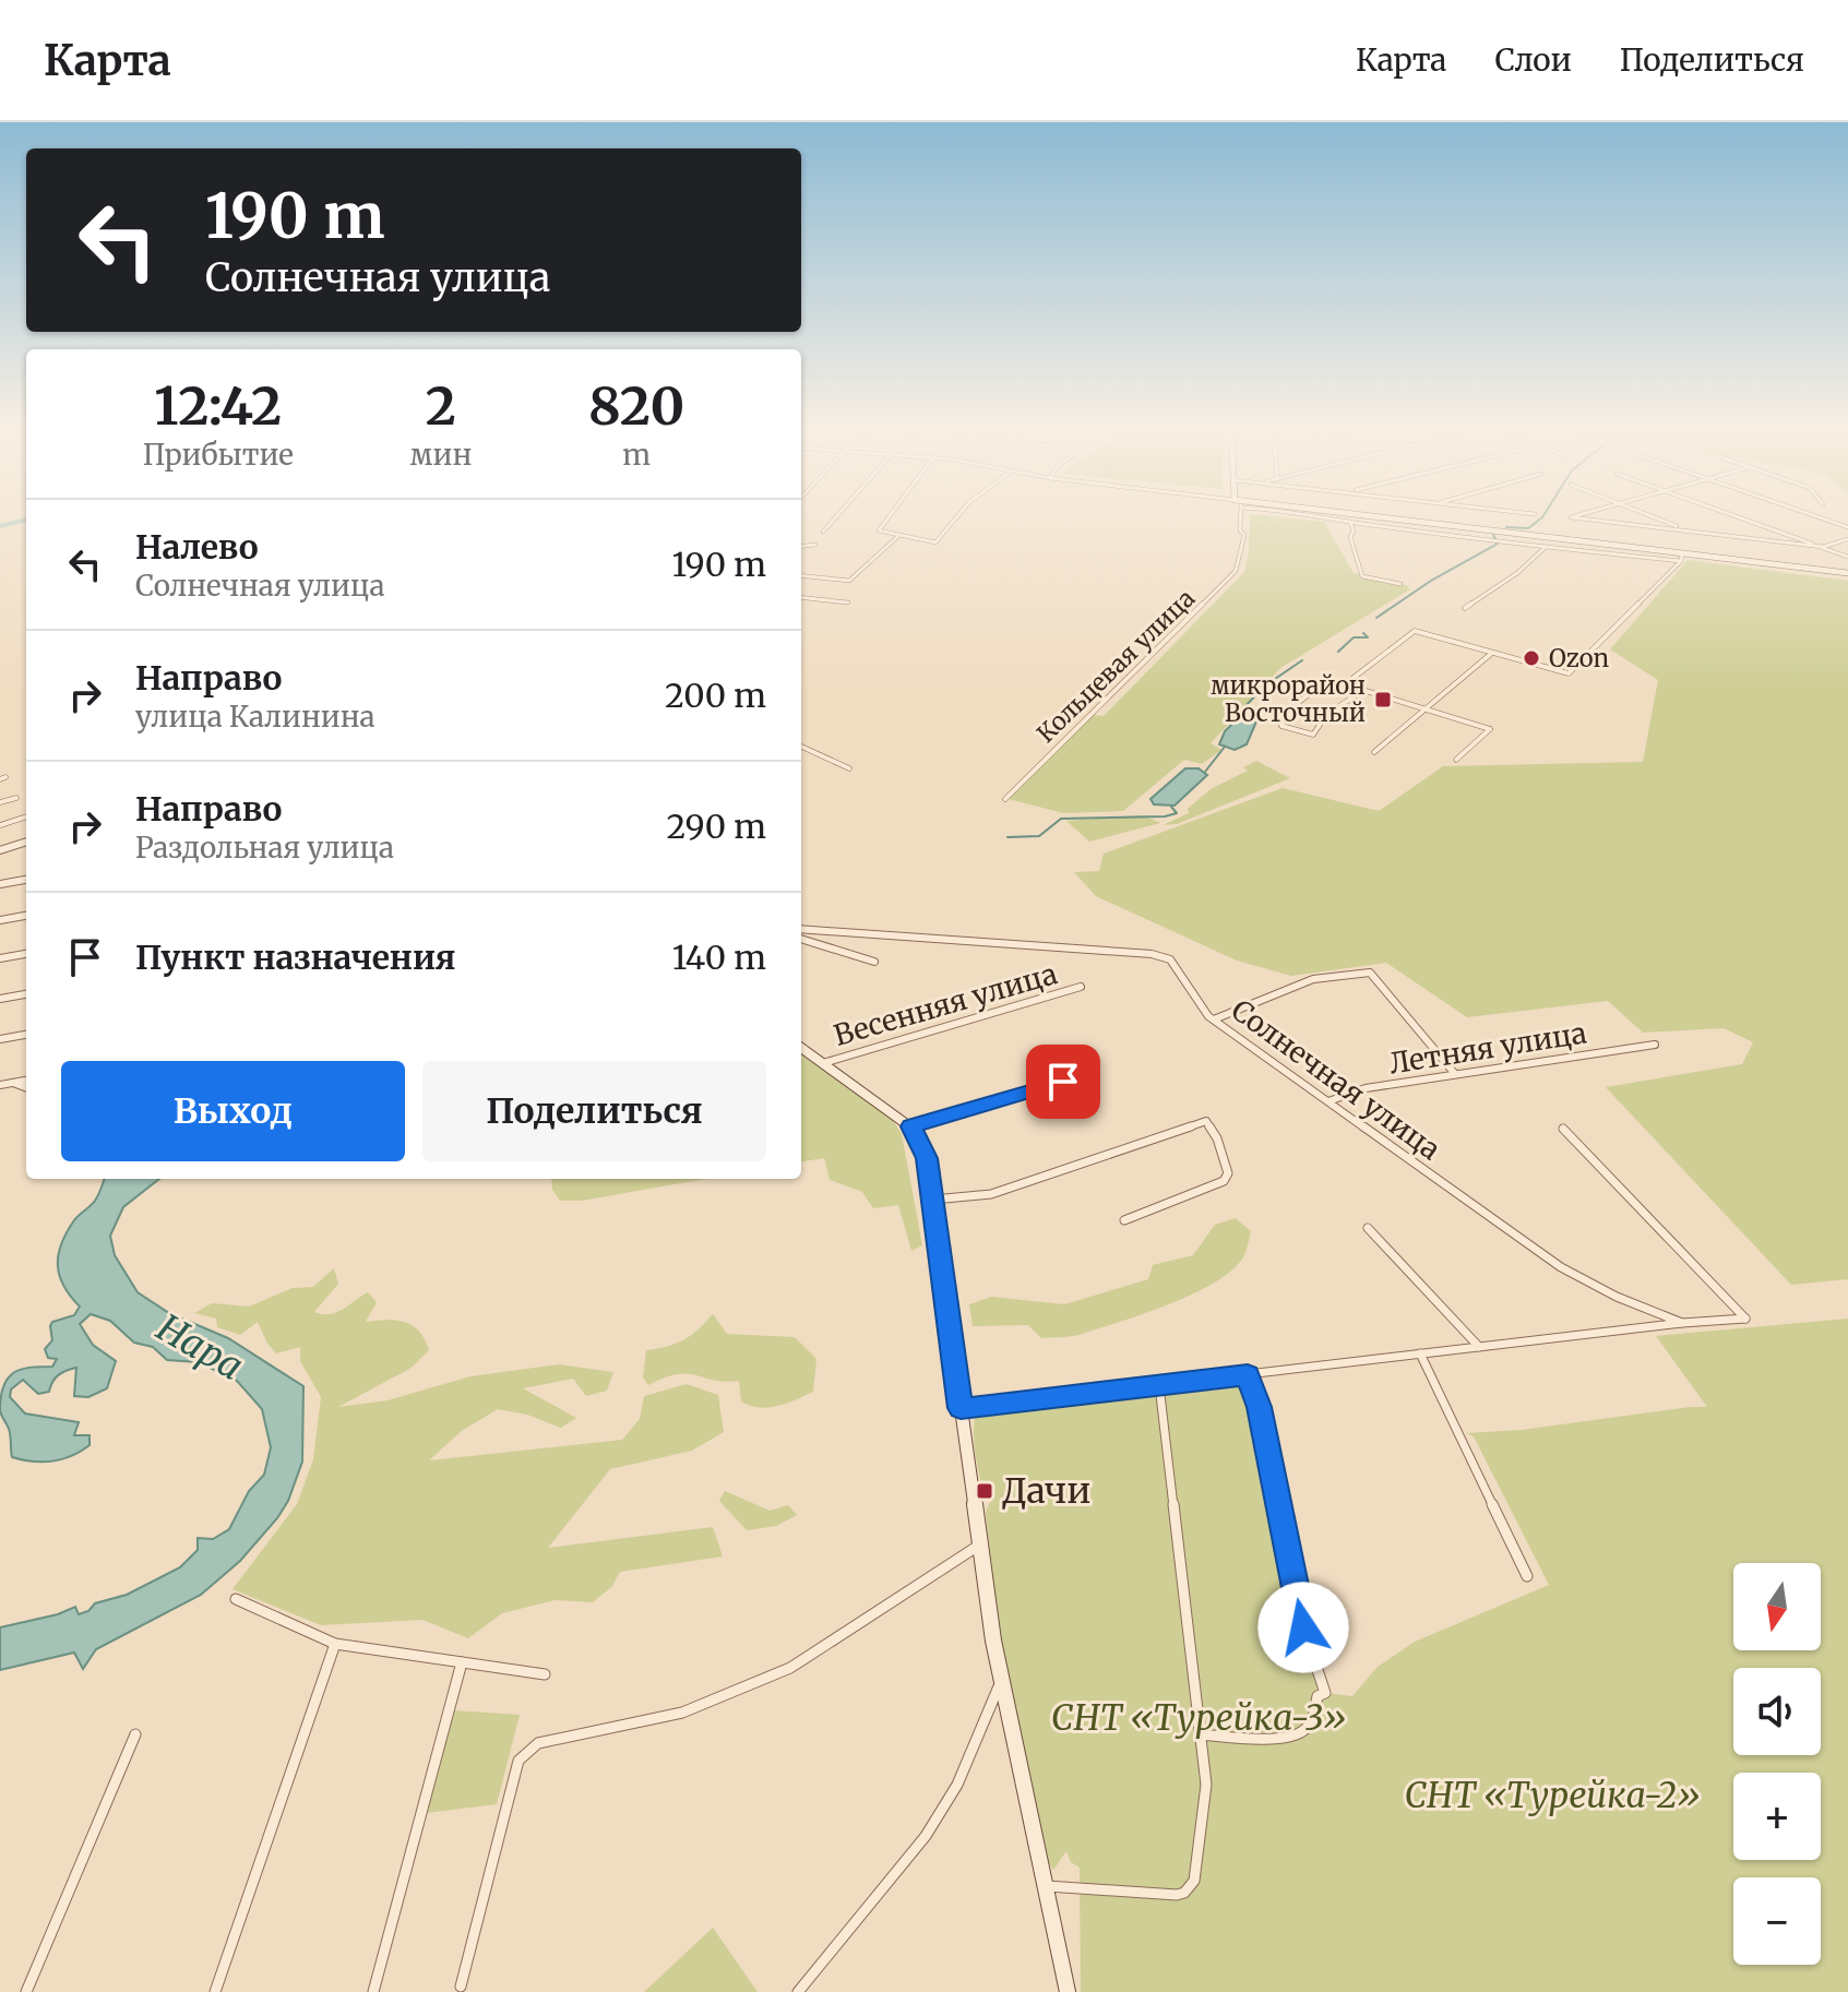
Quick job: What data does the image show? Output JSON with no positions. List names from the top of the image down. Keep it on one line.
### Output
{"streets":{"street":["Кольцевая улица","Весенняя улица","Летняя улица","Солнечная улица"]},"crossings":[["Летняя улица","Солнечная улица"]],"water":["Нара"],"parks":["СНТ «Турейка-3»","СНТ «Турейка-2»"],"places":{"other":["Ozon"],"transit":["микрорайон Восточный","Дачи"]},"north":"bottom","page":{"header":"Карта","nav":["Карта","Слои","Поделиться"],"turn":["190 m","Солнечная улица"],"eta":["12:42","Прибытие","2","мин","820","m"],"list":[{"name":"Налево","note":"Солнечная улица","value":"190 m"},{"name":"Направо","note":"улица Калинина","value":"200 m"},{"name":"Направо","note":"Раздольная улица","value":"290 m"},{"name":"Пункт назначения","value":"140 m"}],"buttons":["Выход","Поделиться"],"map_buttons":["+","−"]}}
